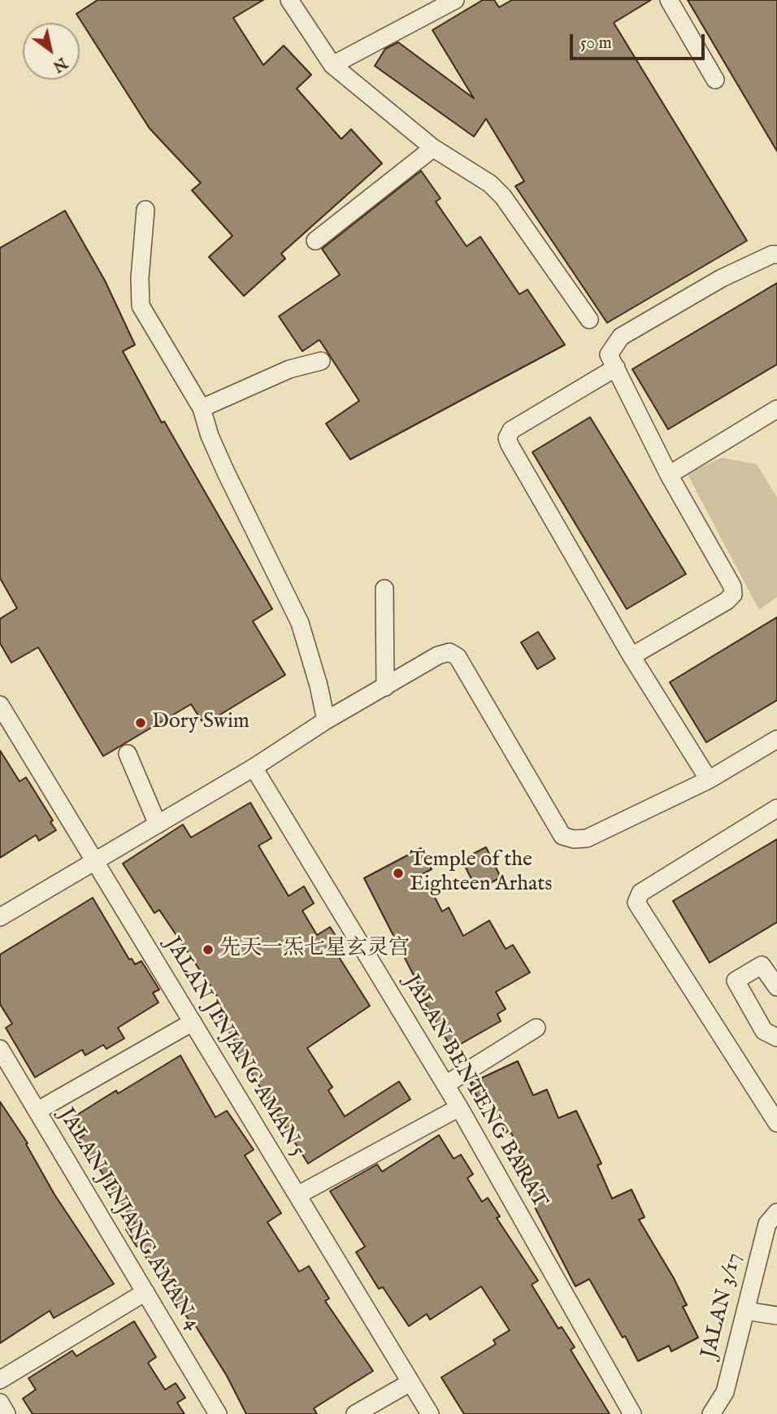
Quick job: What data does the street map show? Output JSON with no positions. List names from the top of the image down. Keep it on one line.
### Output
{"streets":{"street":["JALAN JINJANG AMAN 5","JALAN BENTENG BARAT","JALAN JINJANG AMAN 4","JALAN 3/17"]},"places":["Dory Swim","Temple of the Eighteen Arhats","先天一炁七星玄灵宫"],"scale_bar":"50 m","north":"bottom right"}
